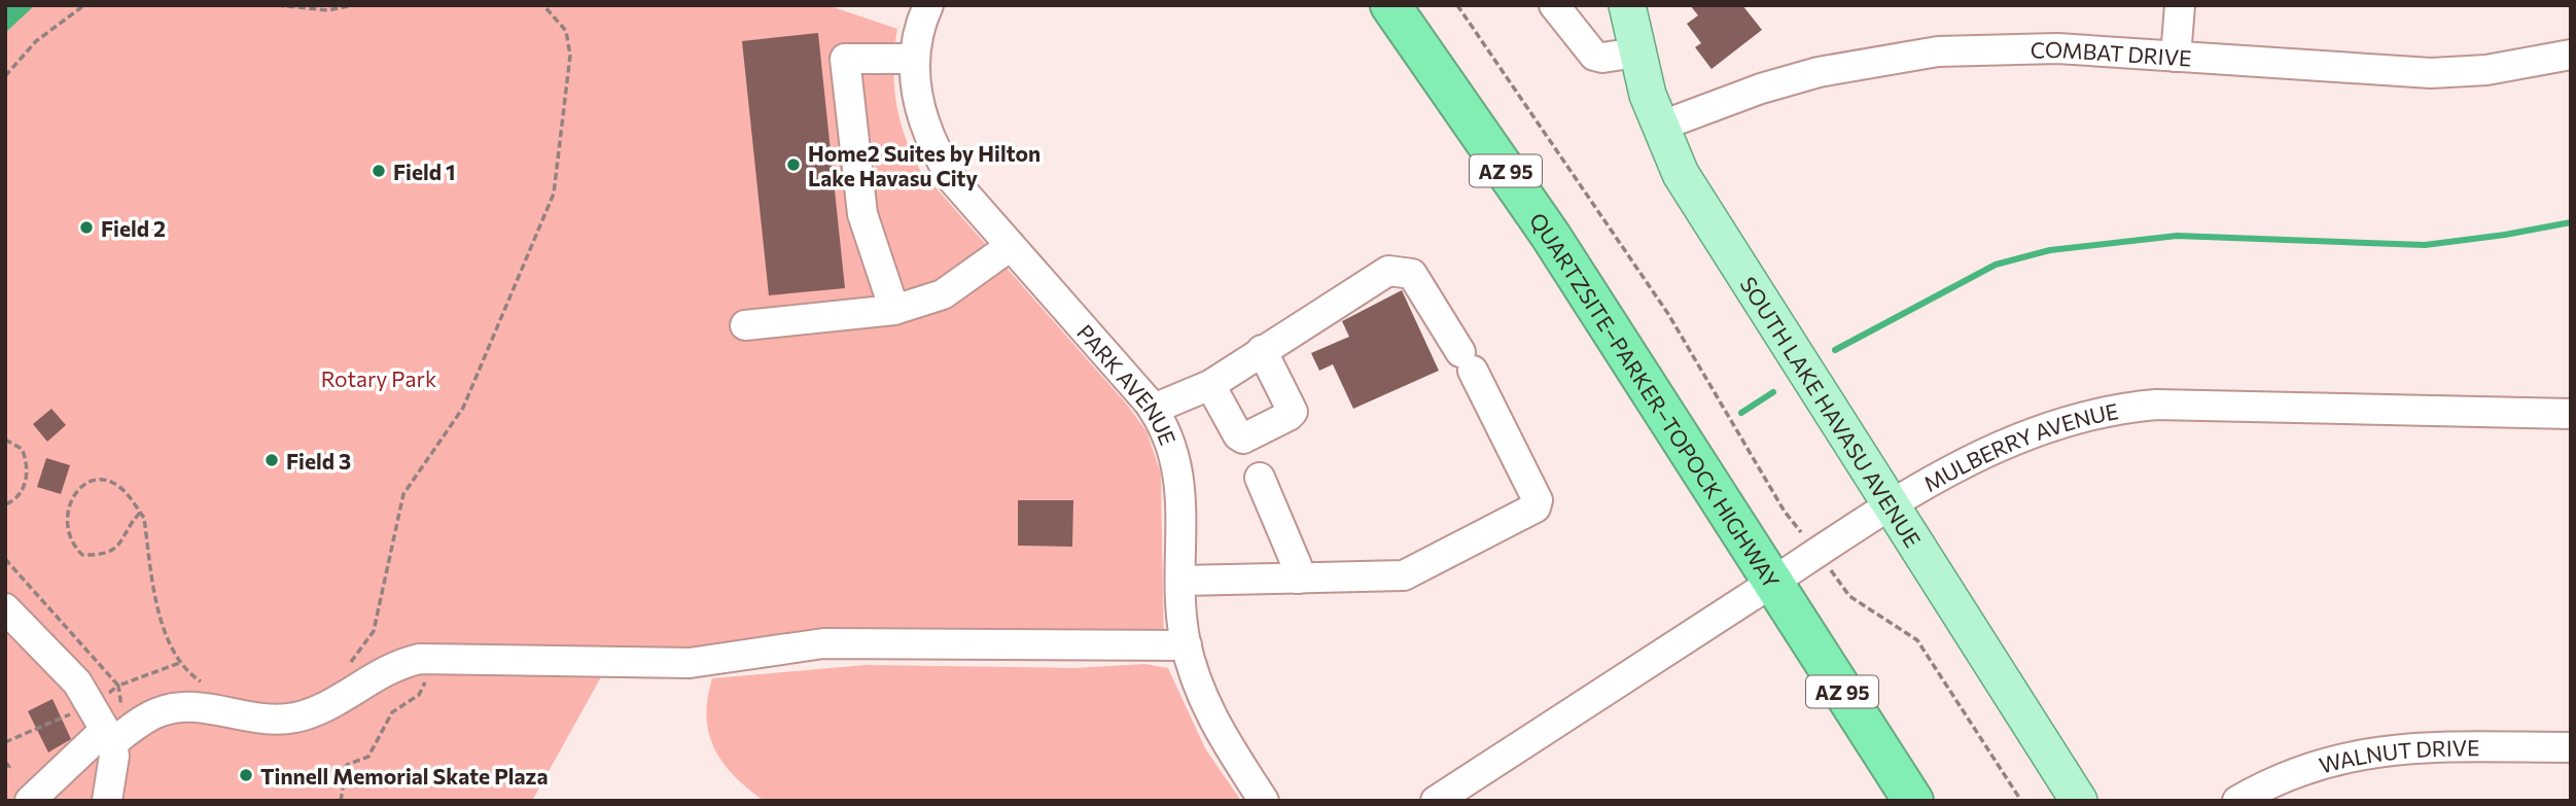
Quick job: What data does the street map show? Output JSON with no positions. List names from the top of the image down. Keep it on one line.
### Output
{"streets":{"highway":["AZ 95","QUARTZSITE–PARKER–TOPOCK HIGHWAY"],"main road":["SOUTH LAKE HAVASU AVENUE"],"street":["COMBAT DRIVE","PARK AVENUE","MULBERRY AVENUE","WALNUT DRIVE"]},"crossings":[["COMBAT DRIVE","SOUTH LAKE HAVASU AVENUE"],["QUARTZSITE–PARKER–TOPOCK HIGHWAY","MULBERRY AVENUE"],["SOUTH LAKE HAVASU AVENUE","MULBERRY AVENUE"]],"parks":["Rotary Park"],"places":["Home2 Suites by Hilton Lake Havasu City","Field 1","Field 2","Field 3","Tinnell Memorial Skate Plaza"]}
